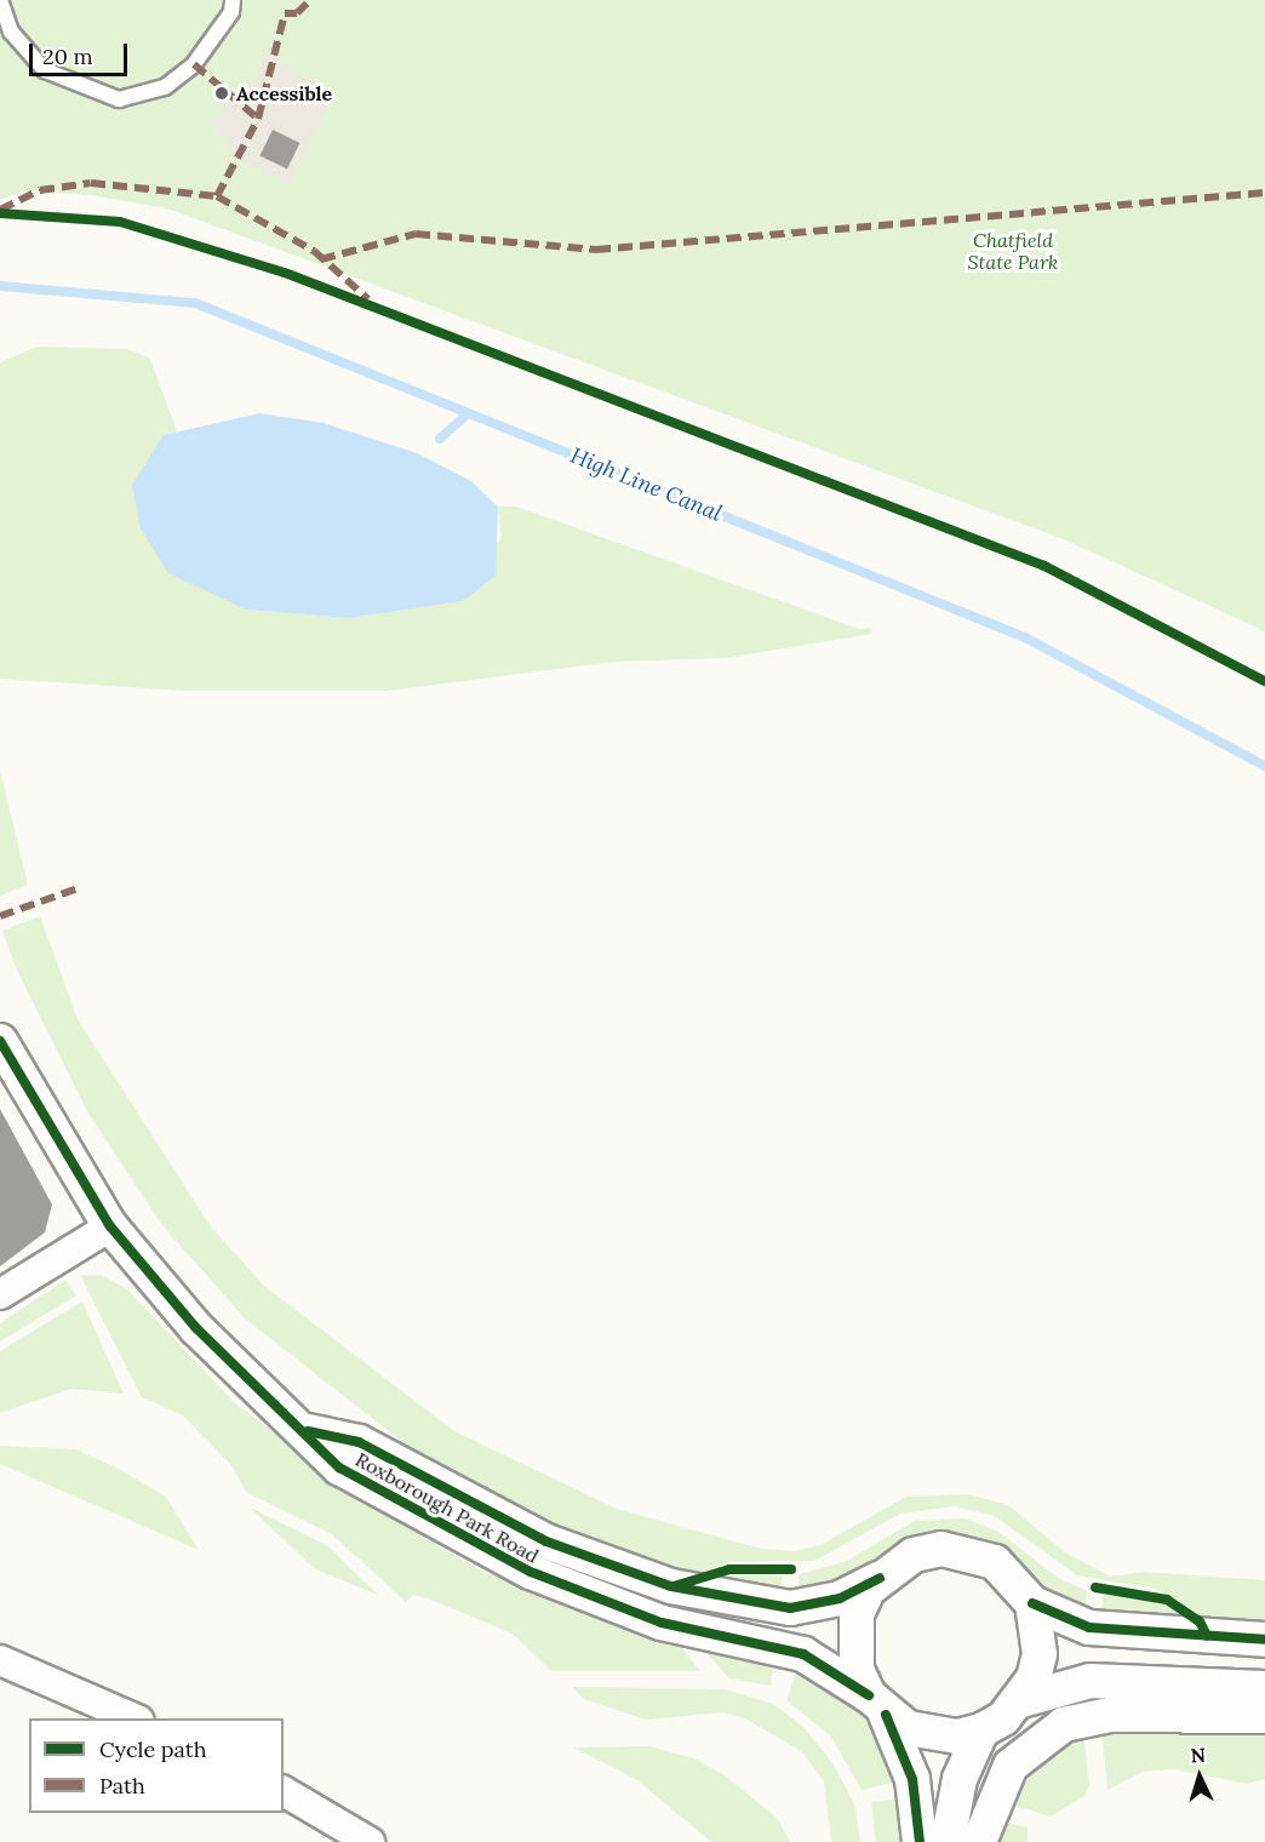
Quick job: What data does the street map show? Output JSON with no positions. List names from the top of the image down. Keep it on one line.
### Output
{"streets":{"street":["Roxborough Park Road"]},"water":["High Line Canal"],"parks":["Chatfield State Park"],"places":["Accessible"],"legend":["Cycle path","Path"],"scale_bar":"20 m","north":"top"}
